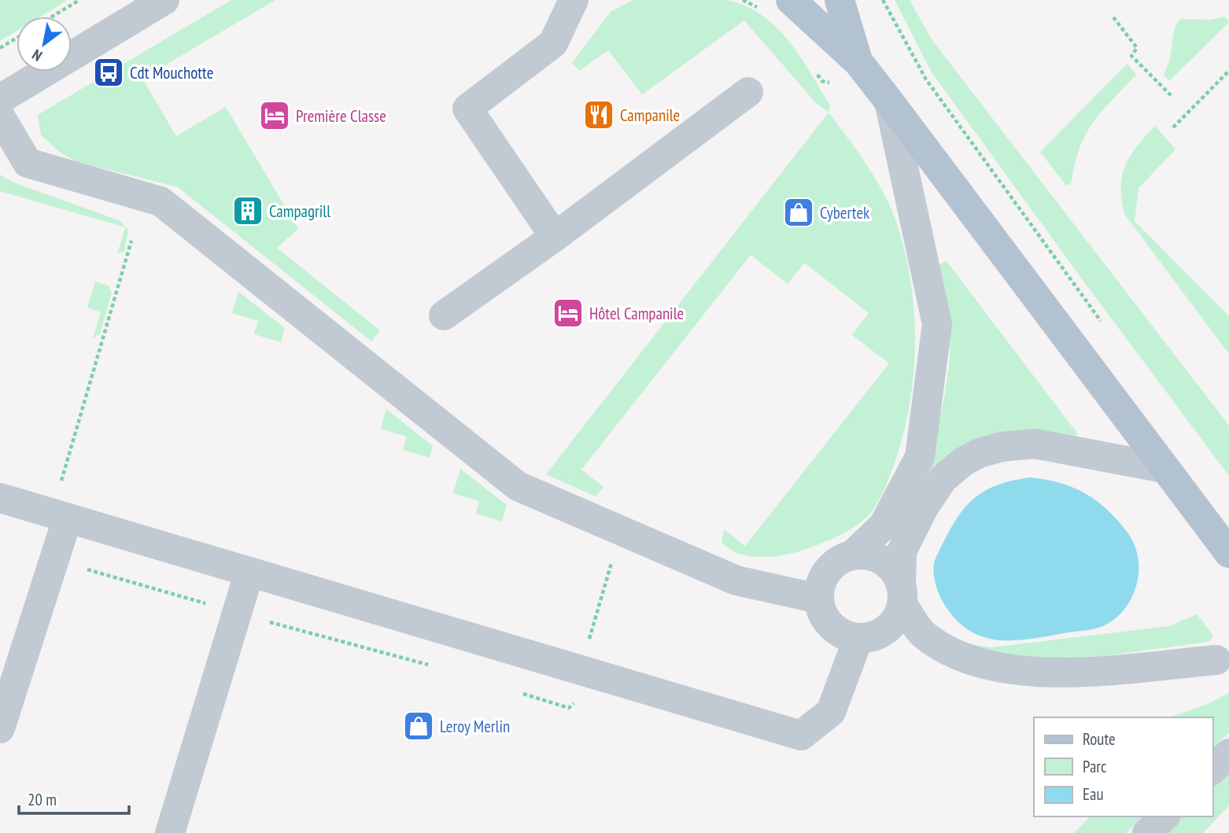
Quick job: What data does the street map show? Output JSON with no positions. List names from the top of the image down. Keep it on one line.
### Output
{"places":{"bus stop":["Cdt Mouchotte"],"restaurant":["Campanile"],"hotel":["Première Classe","Hôtel Campanile"],"building":["Campagrill"],"shop":["Cybertek","Leroy Merlin"]},"legend":["Route","Parc","Eau"],"scale_bar":"20 m","north":"bottom left"}
